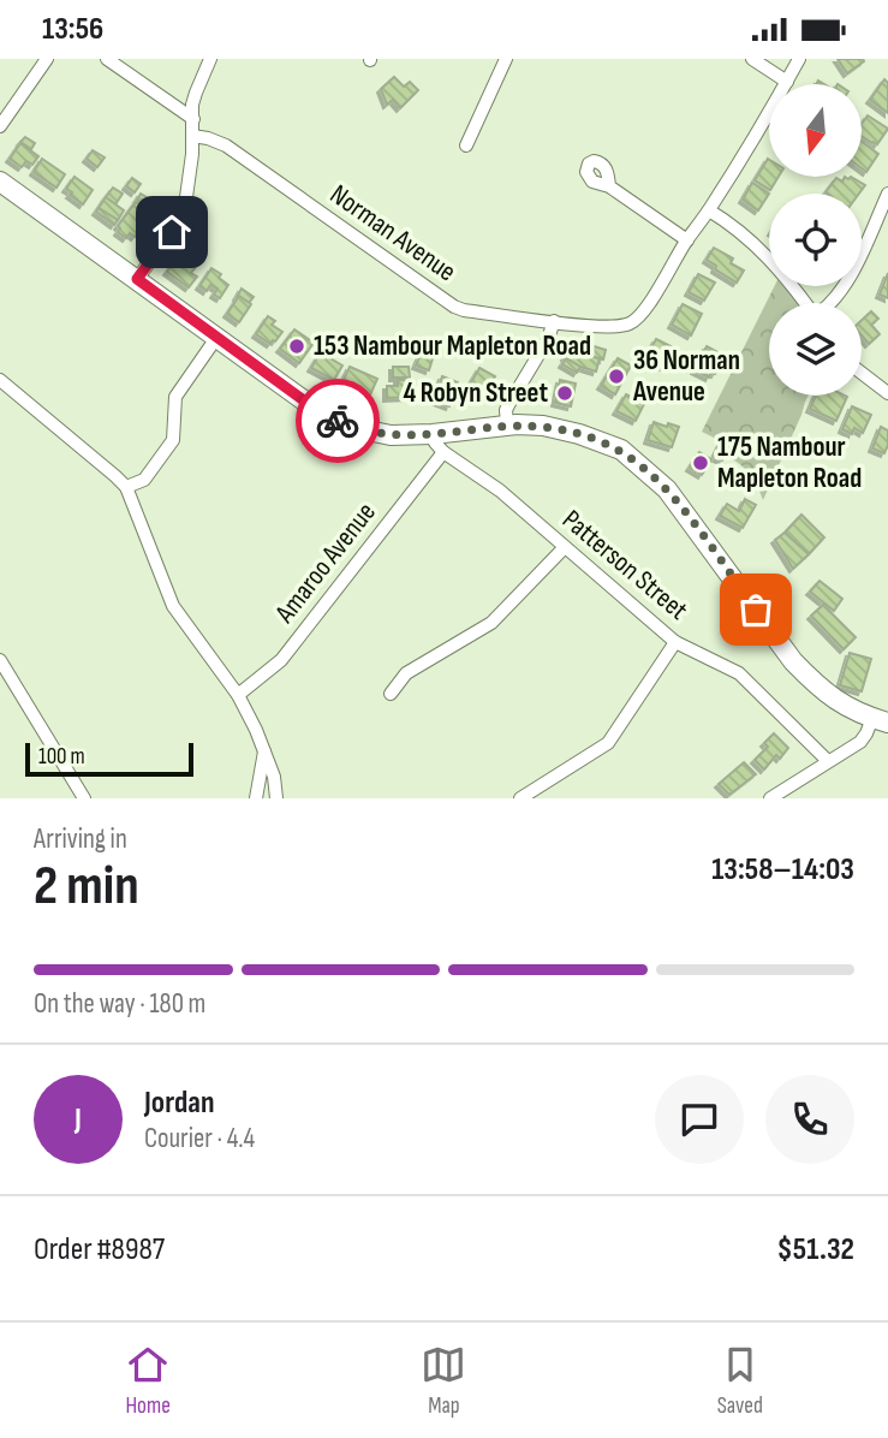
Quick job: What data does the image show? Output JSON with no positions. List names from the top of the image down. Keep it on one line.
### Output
{"streets":{"street":["Norman Avenue","Amaroo Avenue","Patterson Street"]},"crossings":[["Amaroo Avenue","Patterson Street"]],"places":["153 Nambour Mapleton Road","36 Norman Avenue","4 Robyn Street","175 Nambour Mapleton Road"],"scale_bar":"100 m","north":"bottom","page":{"status":"13:56","scale":"100 m","heading":["2 min","Arriving in","13:58–14:03"],"panel":["Jordan","Courier · 4.4","Order #8987","$51.32"],"bar":"On the way · 180 m","round":"J","tabs":["Home","Map","Saved"]}}
